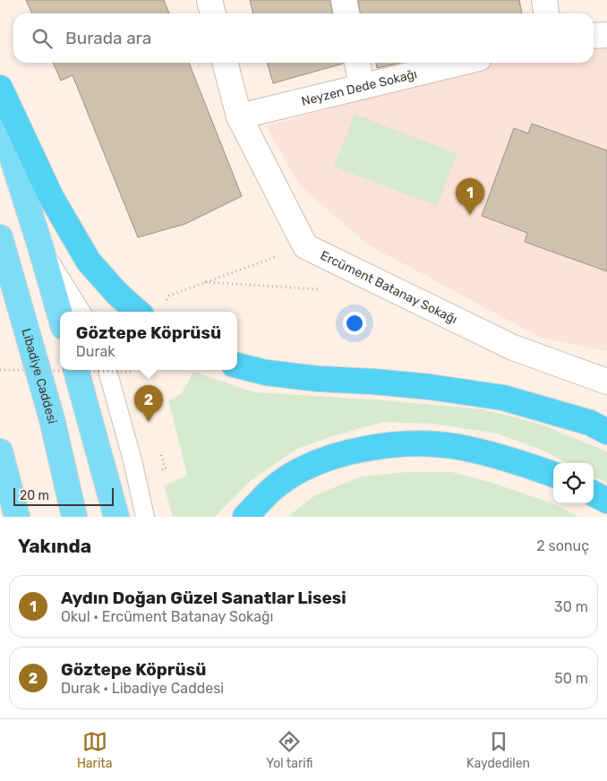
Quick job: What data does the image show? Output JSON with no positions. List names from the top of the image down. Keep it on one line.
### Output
{"streets":{"main road":["Libadiye Caddesi"],"street":["Neyzen Dede Sokağı","Ercüment Batanay Sokağı"]},"crossings":[["Neyzen Dede Sokağı","Ercüment Batanay Sokağı"]],"scale_bar":"20 m","page":{"search":"Burada ara","pins":["1","2"],"popup":["Göztepe Köprüsü","Durak"],"scale":"20 m","heading":["Yakında","2 sonuç"],"list":[{"mark":"1","name":"Aydın Doğan Güzel Sanatlar Lisesi","note":"Okul · Ercüment Batanay Sokağı","value":"30 m"},{"mark":"2","name":"Göztepe Köprüsü","note":"Durak · Libadiye Caddesi","value":"50 m"}],"nav":["Harita","Yol tarifi","Kaydedilen"]}}
